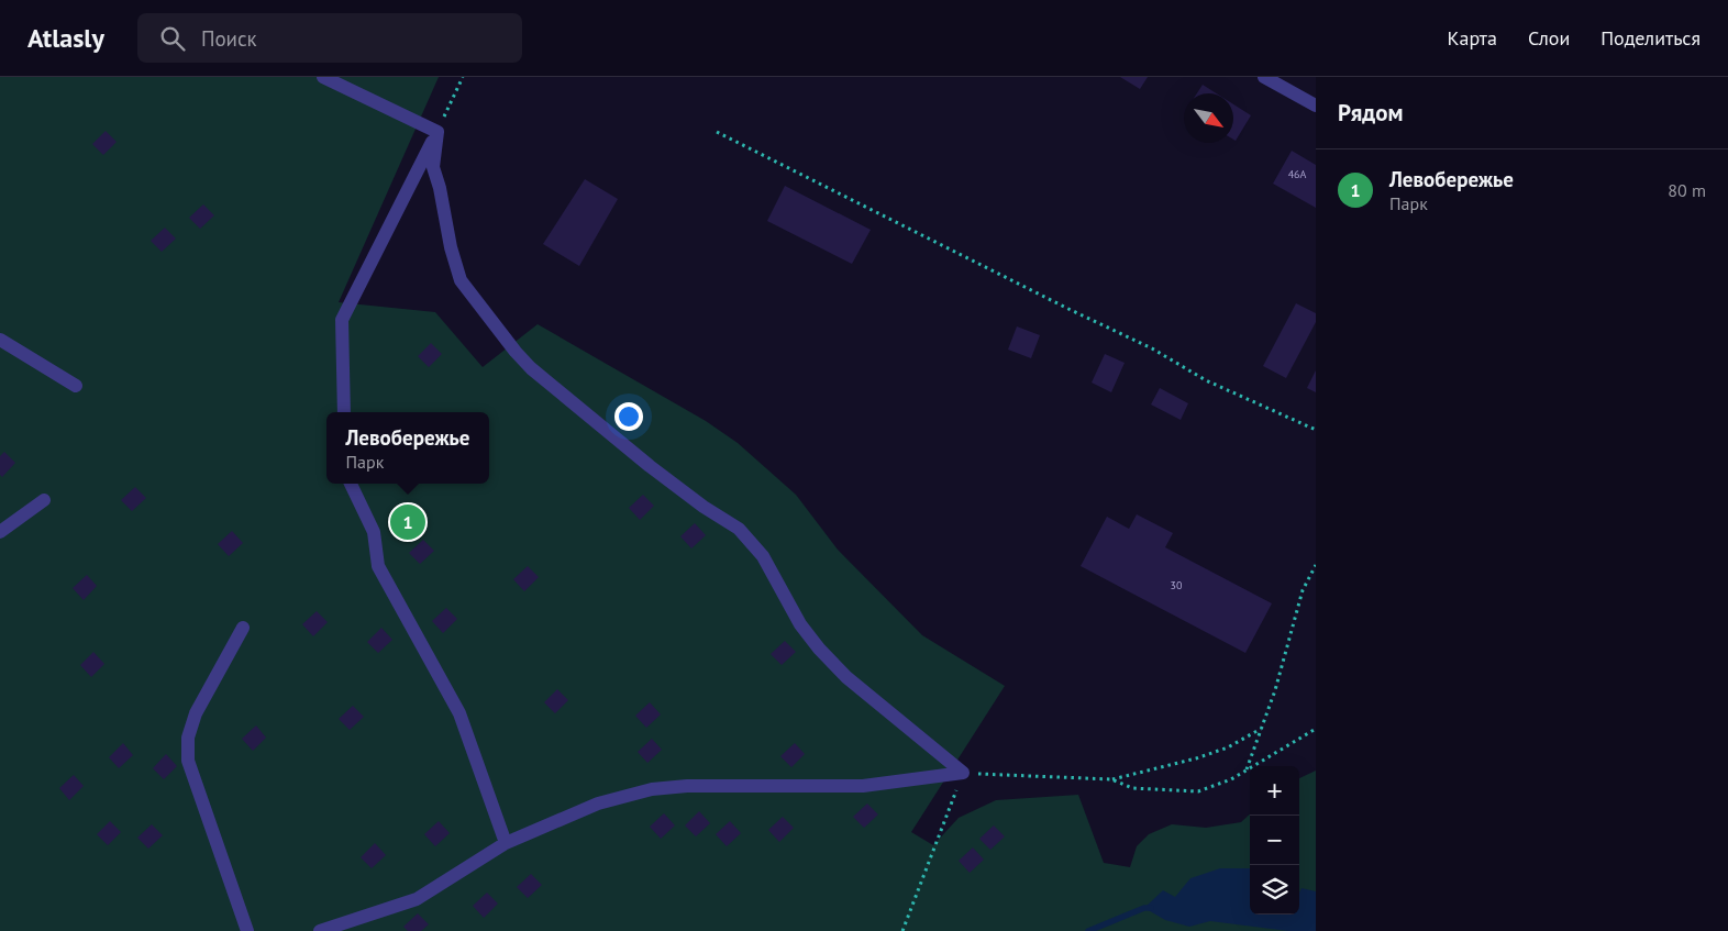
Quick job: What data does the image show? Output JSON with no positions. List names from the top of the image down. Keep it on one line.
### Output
{"house_numbers":["46А","30"],"north":"bottom right","page":{"header":"Atlasly","search":"Поиск","nav":["Карта","Слои","Поделиться"],"heading":"Рядом","list":[{"mark":"1","name":"Левобережье","note":"Парк","value":"80 m"}],"popup":["Левобережье","Парк"],"pins":"1","map_buttons":["+","−"]}}
